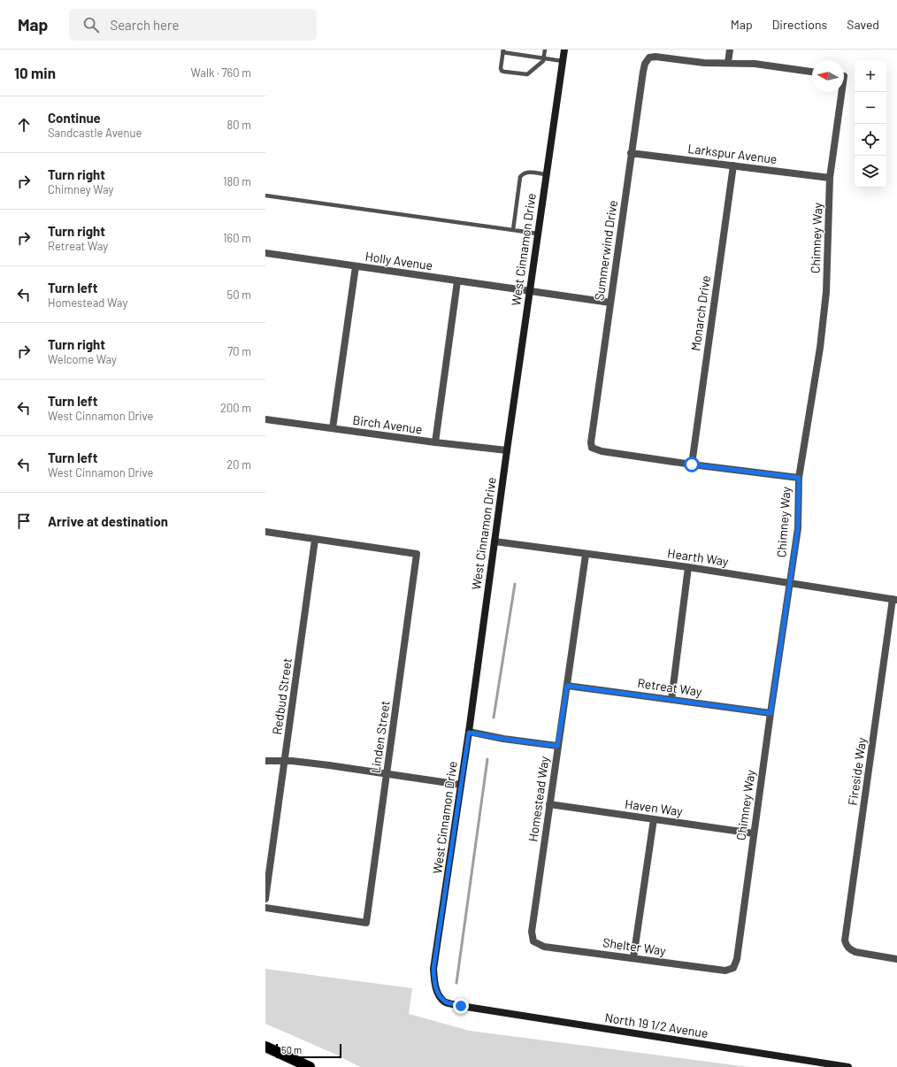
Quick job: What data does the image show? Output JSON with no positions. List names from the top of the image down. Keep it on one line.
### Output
{"streets":{"main road":["West Cinnamon Drive","North 19 1/2 Avenue"],"street":["Larkspur Avenue","Chimney Way","Summerwind Drive","Holly Avenue","Monarch Drive","Birch Avenue","Hearth Way","Retreat Way","Redbud Street","Linden Street","Fireside Way","Homestead Way","Haven Way","Shelter Way"]},"crossings":[["Larkspur Avenue","Chimney Way"],["Larkspur Avenue","Summerwind Drive"],["Larkspur Avenue","Monarch Drive"],["Chimney Way","Hearth Way"],["Chimney Way","Retreat Way"],["Chimney Way","Haven Way"],["Chimney Way","Shelter Way"],["West Cinnamon Drive","Holly Avenue"],["West Cinnamon Drive","Birch Avenue"],["West Cinnamon Drive","Hearth Way"],["West Cinnamon Drive","North 19 1/2 Avenue"],["Summerwind Drive","Holly Avenue"],["Summerwind Drive","Monarch Drive"],["Hearth Way","Fireside Way"],["Hearth Way","Homestead Way"],["Retreat Way","Homestead Way"],["Redbud Street","Linden Street"],["Homestead Way","Haven Way"],["Homestead Way","Shelter Way"]],"scale_bar":"50 m","north":"left","page":{"header":"Map","search":"Search here","nav":["Map","Directions","Saved"],"heading":["10 min","Walk · 760 m"],"map_buttons":["+","−"],"list":[["Continue","Sandcastle Avenue","80 m"],["Turn right","Chimney Way","180 m"],["Turn right","Retreat Way","160 m"],["Turn left","Homestead Way","50 m"],["Turn right","Welcome Way","70 m"],["Turn left","West Cinnamon Drive","200 m"],["Turn left","West Cinnamon Drive","20 m"],"Arrive at destination"],"scale":"50 m"}}
